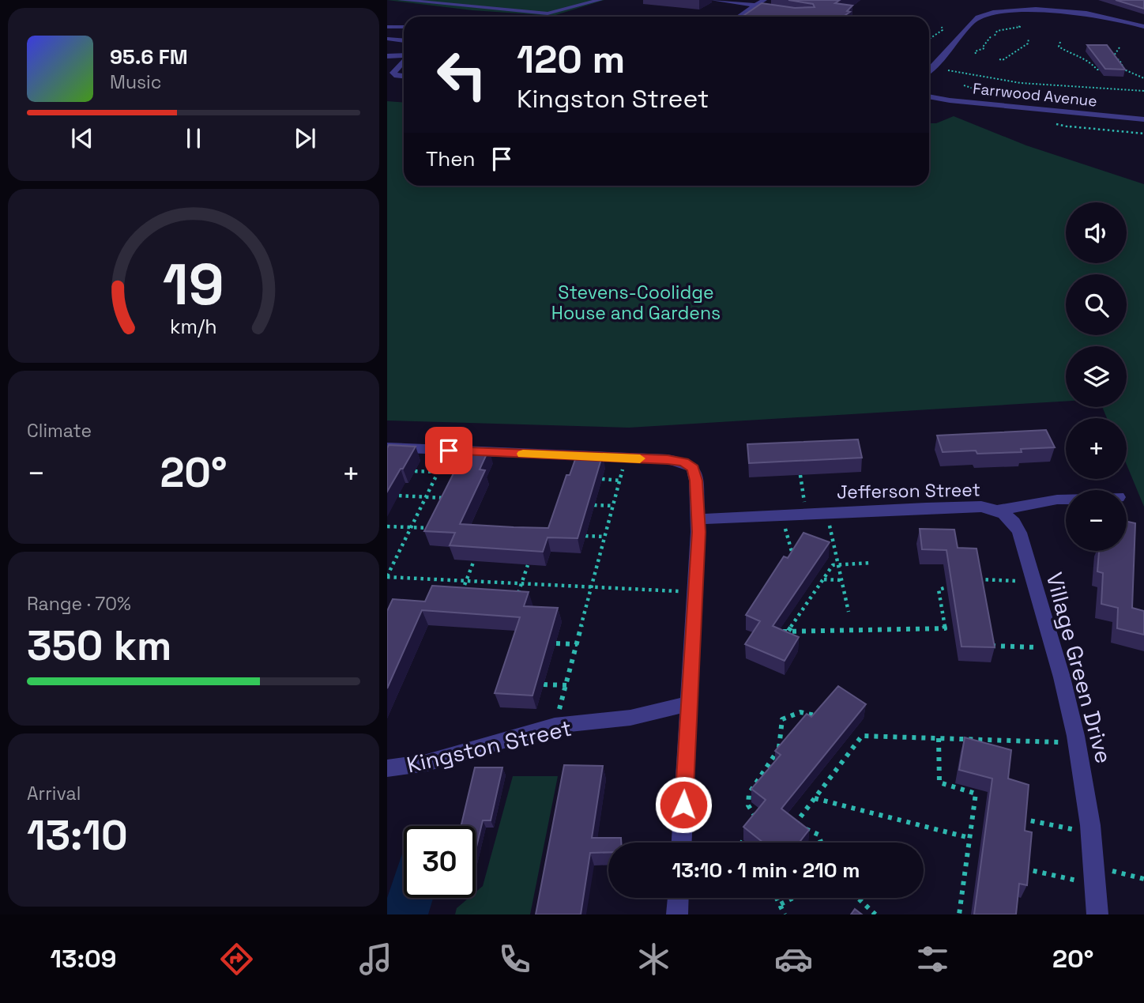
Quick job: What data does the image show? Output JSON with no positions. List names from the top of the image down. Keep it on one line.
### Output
{"streets":{"street":["Farrwood Avenue","Jefferson Street","Village Green Drive","Kingston Street"]},"crossings":[["Jefferson Street","Village Green Drive"]],"parks":["Stevens-Coolidge House and Gardens"],"page":{"turn":["120 m","Kingston Street"],"song":["95.6 FM","Music"],"then":"Then","map_buttons":["+","−"],"tile":["Climate",["Range · 70%","350 km"],["Arrival","13:10"]],"heat":["−","20°","+"],"limit":"30","trip":"13:10 · 1 min · 210 m","tabs":["13:09","20°"],"gauge":["19","km/h"]}}
